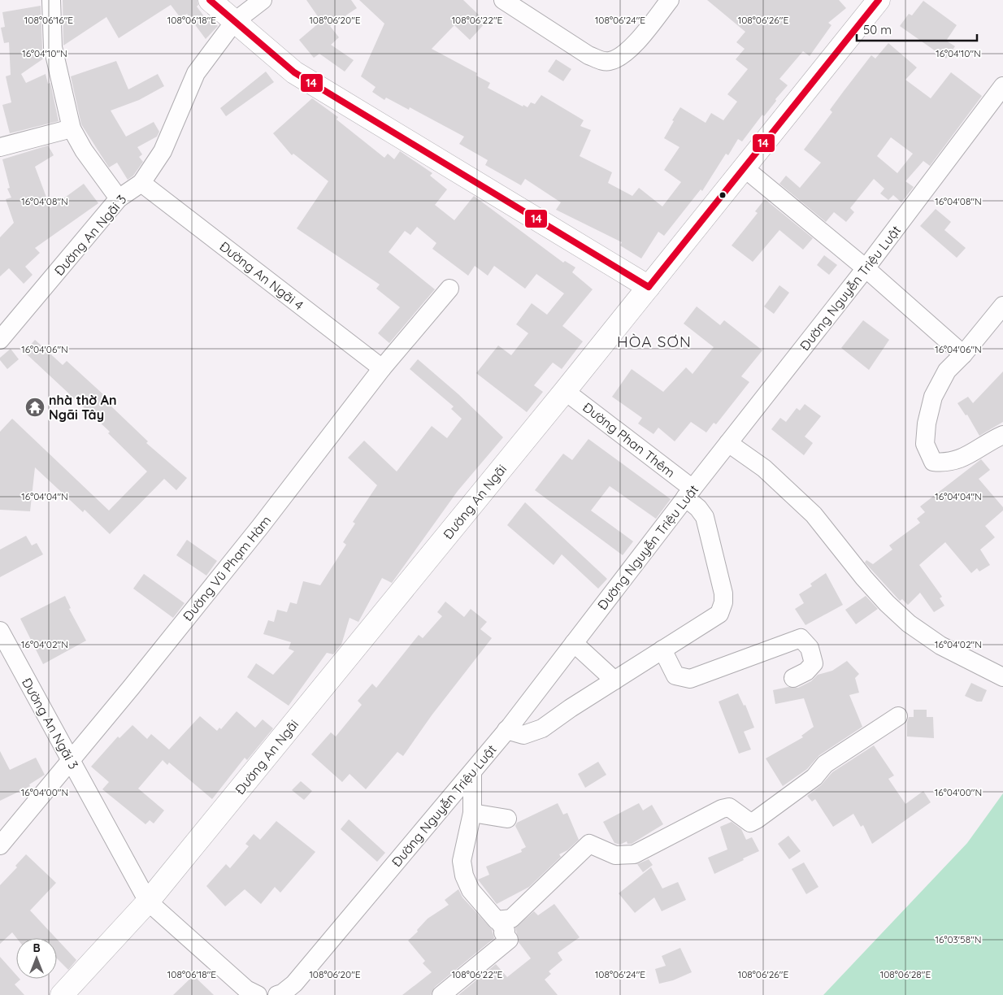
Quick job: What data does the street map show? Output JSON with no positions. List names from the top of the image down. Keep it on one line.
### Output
{"streets":{"main road":["Đường An Ngãi"],"street":["Đường An Ngãi 3","Đường An Ngãi 4","Đường Nguyễn Triệu Luật","Đường Phan Thêm","Đường Vũ Phạm Hàm"]},"crossings":[["Đường An Ngãi 3","Đường An Ngãi 4"],["Đường An Ngãi 3","Đường An Ngãi"],["Đường An Ngãi 3","Đường Vũ Phạm Hàm"],["Đường An Ngãi 4","Đường Vũ Phạm Hàm"],["Đường Nguyễn Triệu Luật","Đường Phan Thêm"],["Đường Phan Thêm","Đường An Ngãi"]],"districts":["HÒA SƠN"],"places":{"temple":["nhà thờ An Ngãi Tây"]},"lines":["transit line 14"],"scale_bar":"50 m","north":"top","coordinates":["108°06'16\"E","108°06'18\"E","108°06'20\"E","108°06'22\"E","108°06'24\"E","108°06'26\"E","16°04'10\"N","16°04'08\"N","16°04'06\"N","16°04'04\"N","16°04'02\"N","16°04'00\"N","16°03'58\"N","108°06'28\"E"]}
